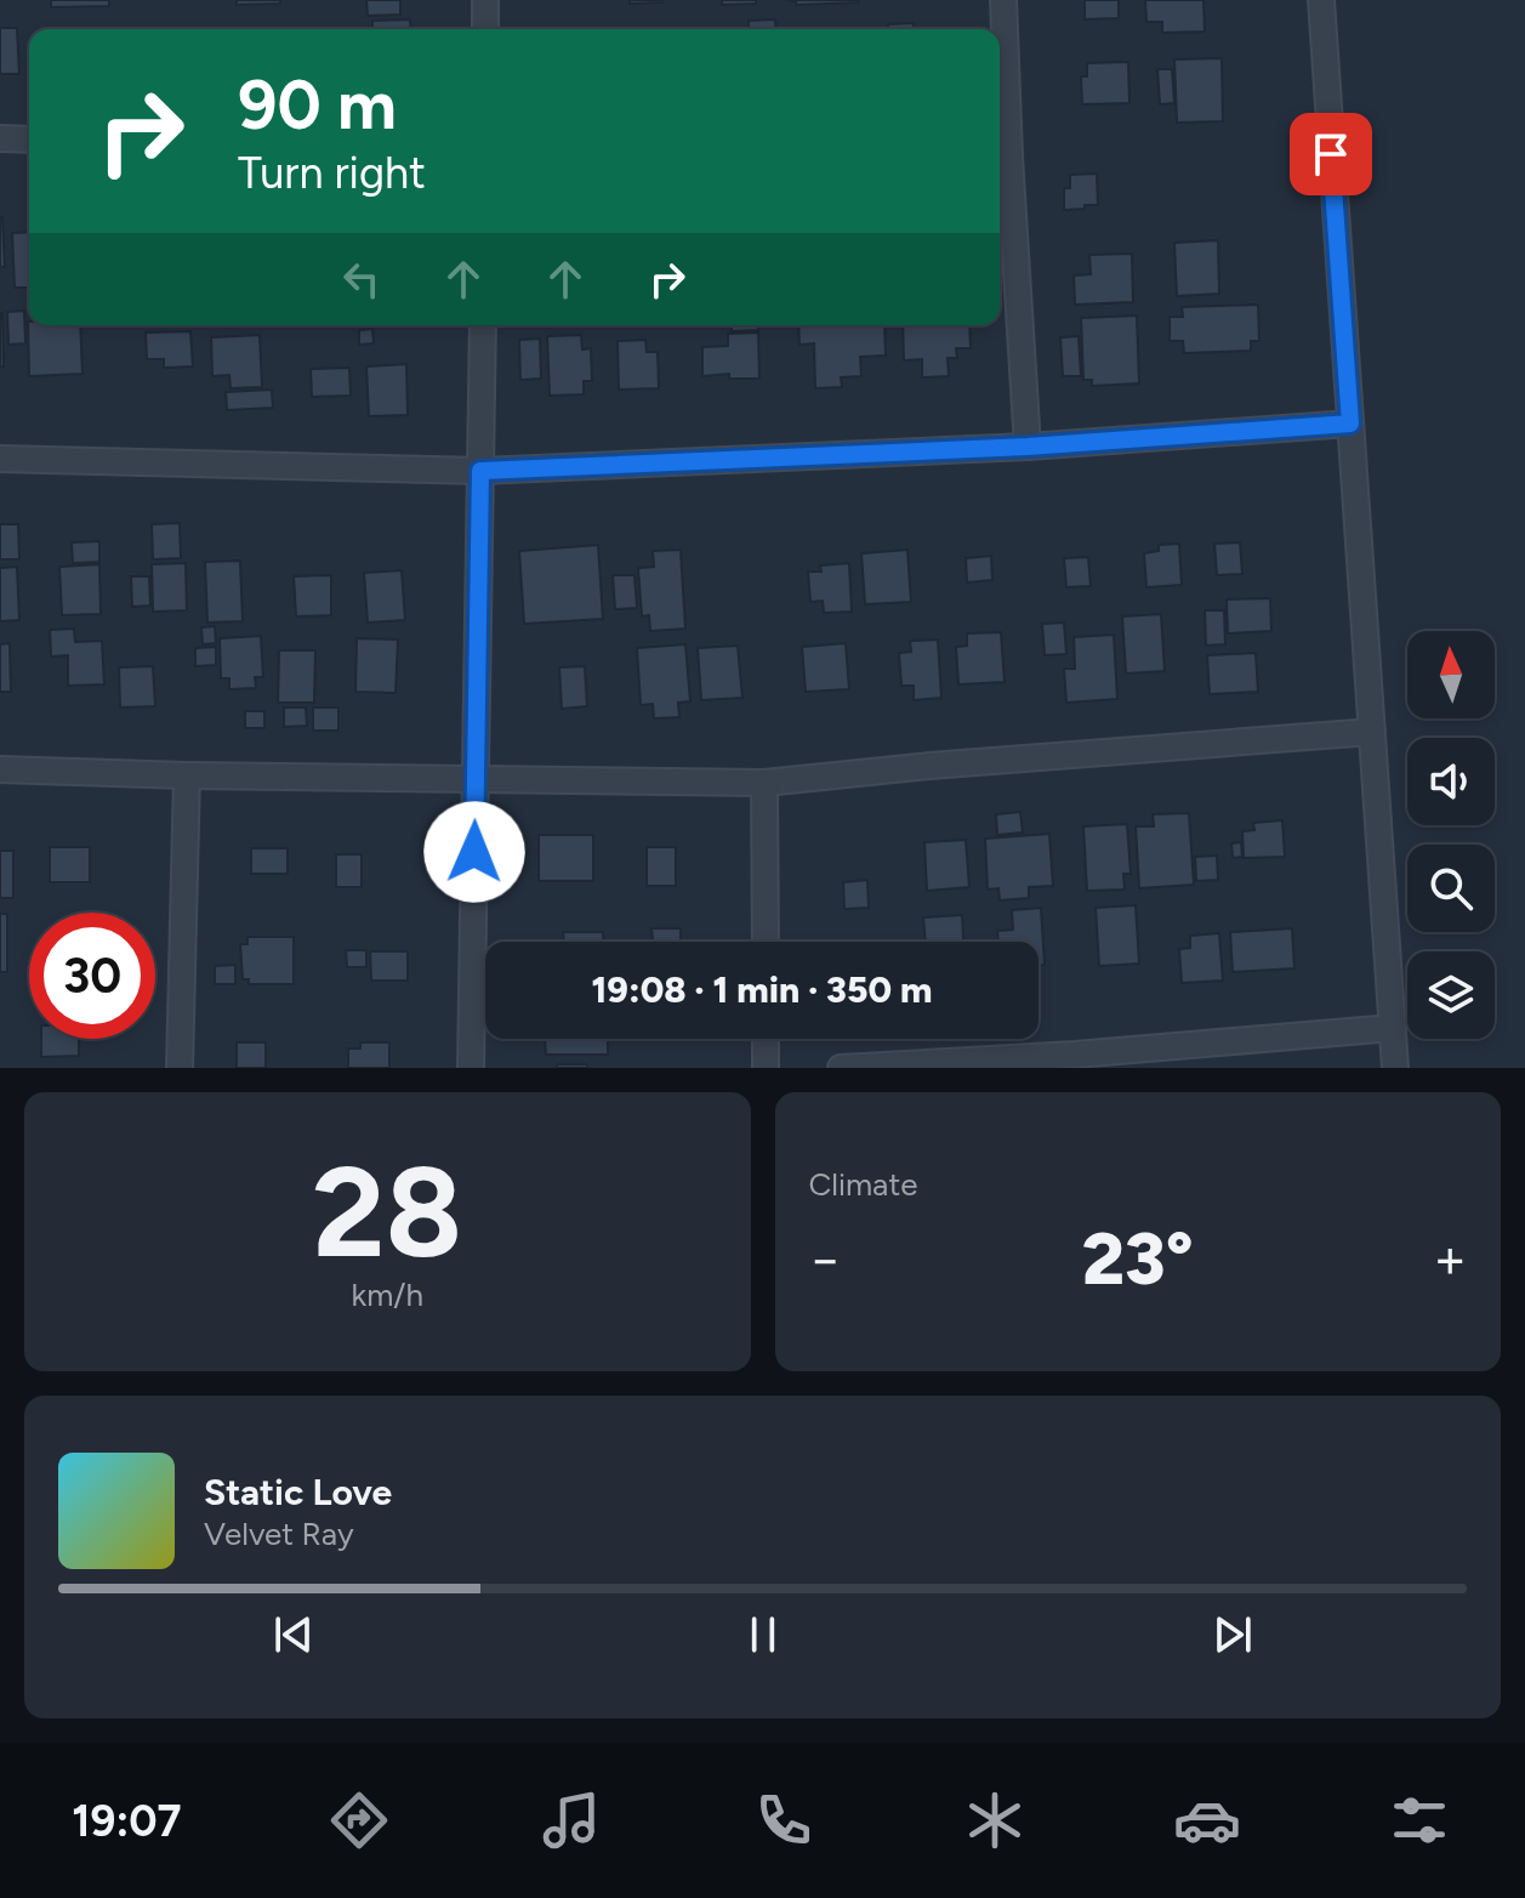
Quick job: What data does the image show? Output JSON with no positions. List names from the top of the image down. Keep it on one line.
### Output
{"north":"top","page":{"turn":["90 m","Turn right"],"limit":"30","trip":"19:08 · 1 min · 350 m","tile":[["28","km/h"],"Climate"],"heat":["−","23°","+"],"song":["Static Love","Velvet Ray"],"tabs":"19:07"}}
